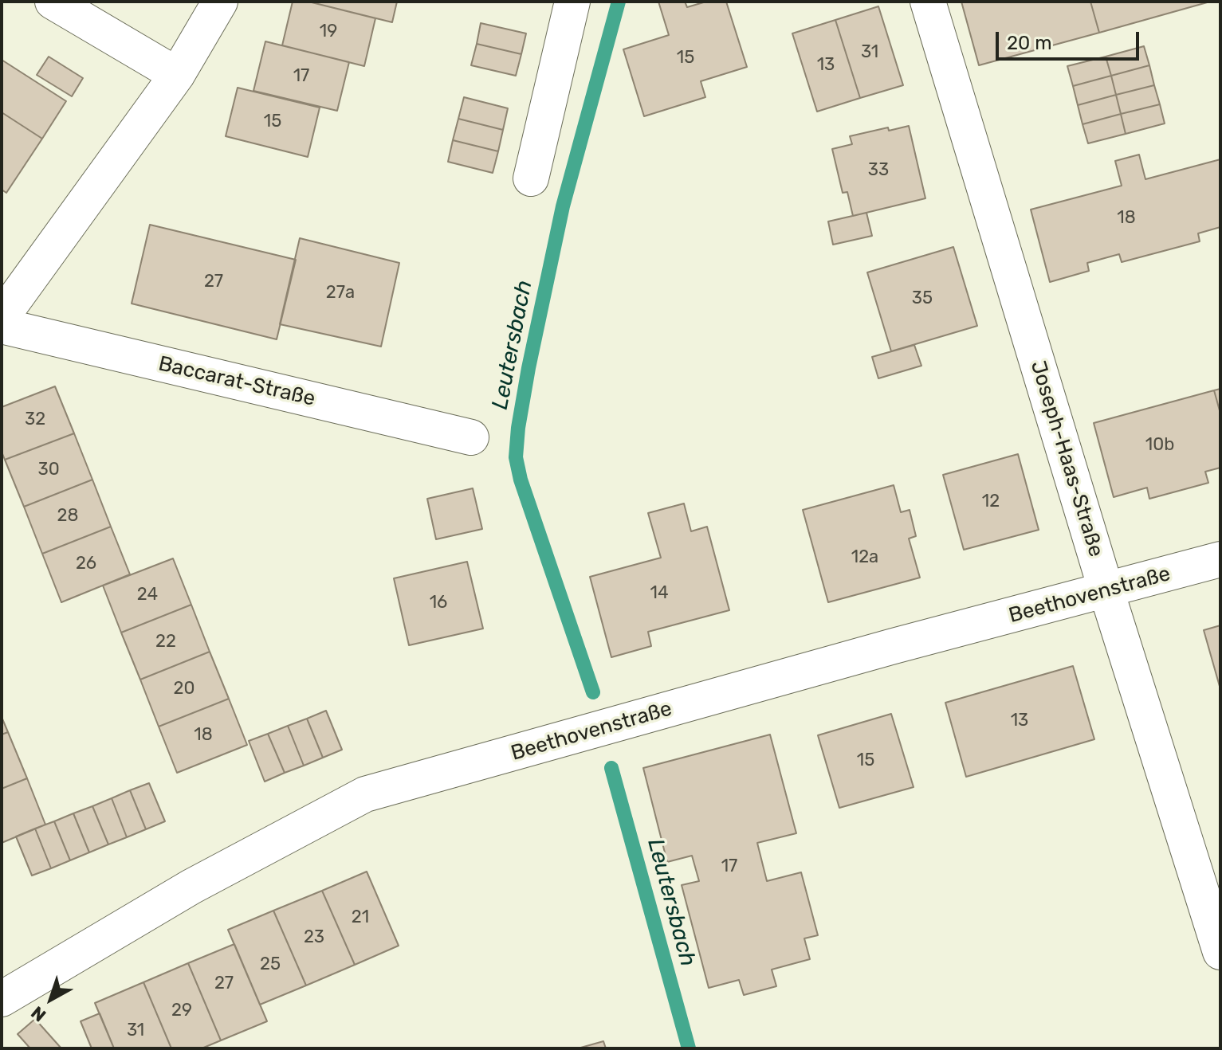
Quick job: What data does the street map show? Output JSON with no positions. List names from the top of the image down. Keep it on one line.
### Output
{"streets":{"street":["Baccarat-Straße","Joseph-Haas-Straße","Beethovenstraße"]},"crossings":[["Joseph-Haas-Straße","Beethovenstraße"]],"water":["Leutersbach"],"house_numbers":["19","31","15","13","17","15","33","18","27","27a","35","32","10b","30","12","28","12a","26","14","24","16","22","20","13","18","15","17","21","23","25","27","29","31"],"scale_bar":"20 m","north":"bottom left"}
